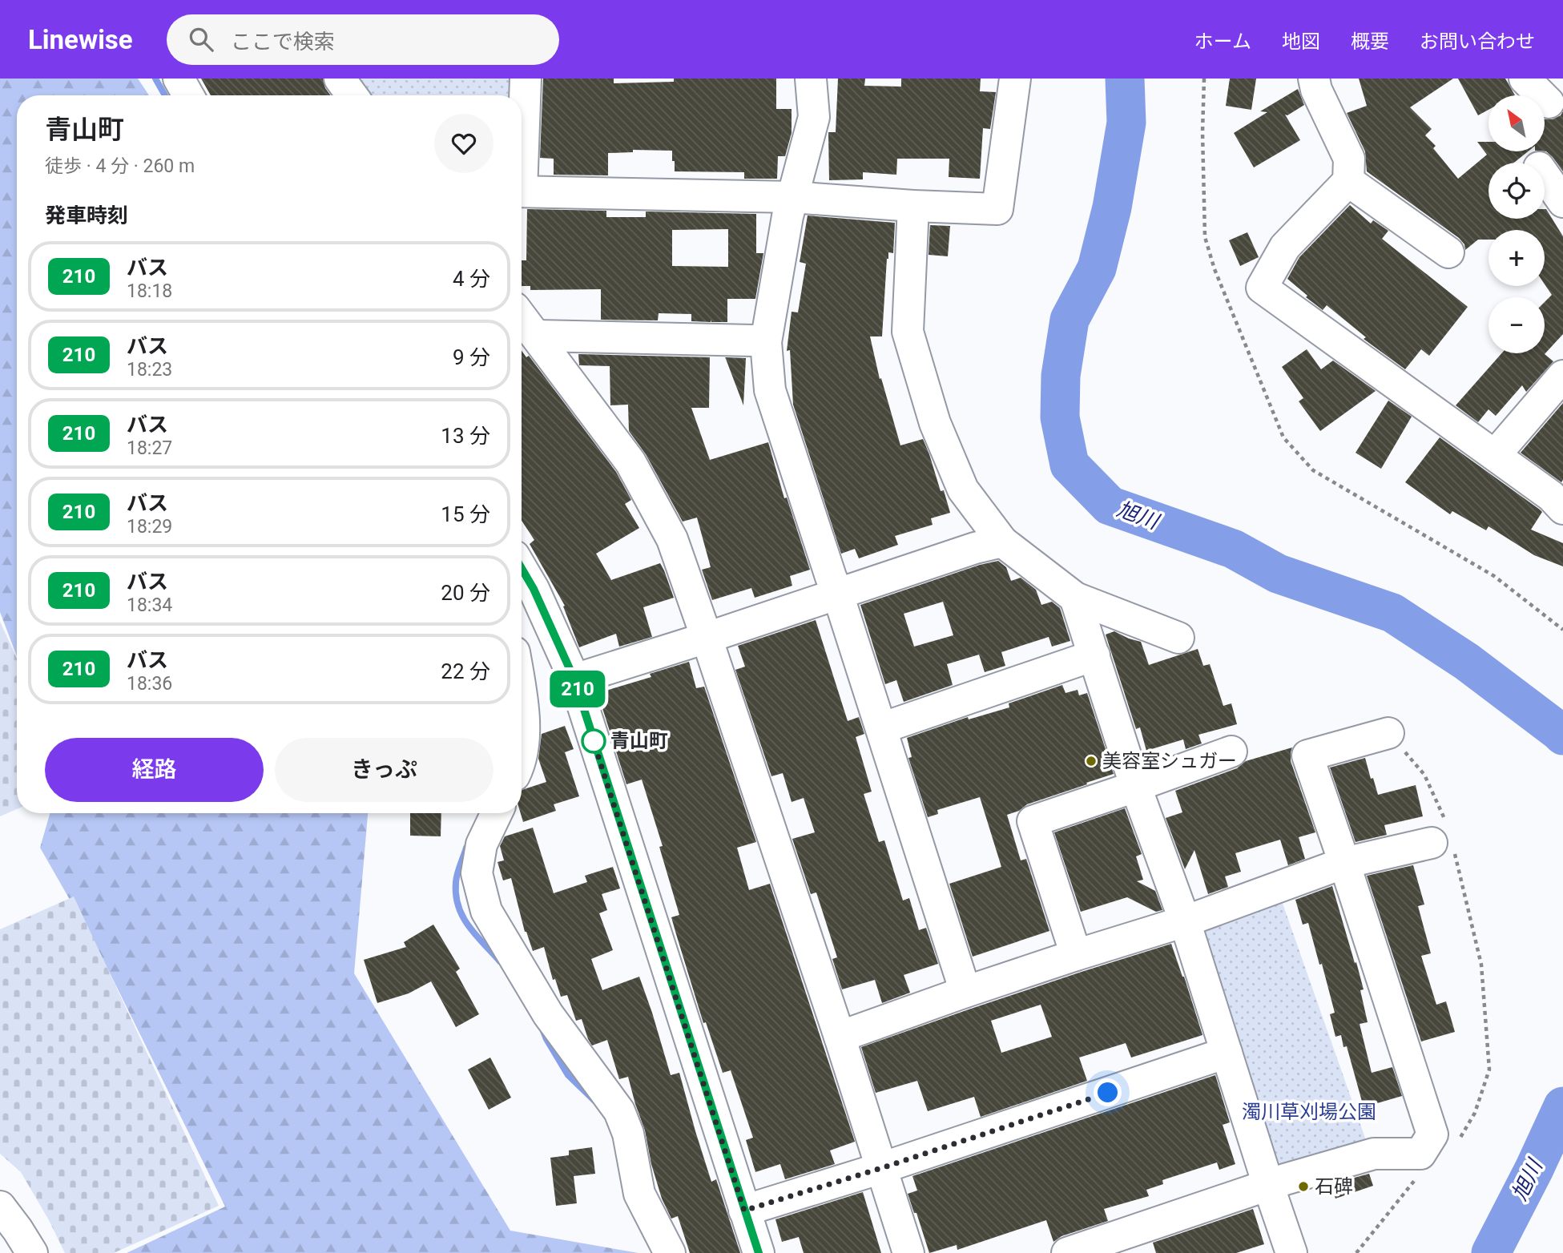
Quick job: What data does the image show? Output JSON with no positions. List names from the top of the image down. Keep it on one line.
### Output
{"water":["旭川"],"parks":["濁川草刈場公園"],"places":["青山町","美容室シュガー","石碑"],"lines":["bus line 210"],"north":"top left","page":{"header":"Linewise","search":"ここで検索","nav":["ホーム","地図","概要","お問い合わせ"],"on_map":"210","map_buttons":["+","−"],"heading":[["青山町","徒歩 · 4 分 · 260 m"],"発車時刻"],"list":[{"mark":"210","name":"バス","note":"18:18","value":"4 分"},{"mark":"210","name":"バス","note":"18:23","value":"9 分"},{"mark":"210","name":"バス","note":"18:27","value":"13 分"},{"mark":"210","name":"バス","note":"18:29","value":"15 分"},{"mark":"210","name":"バス","note":"18:34","value":"20 分"},{"mark":"210","name":"バス","note":"18:36","value":"22 分"}],"buttons":["経路","きっぷ"]}}
